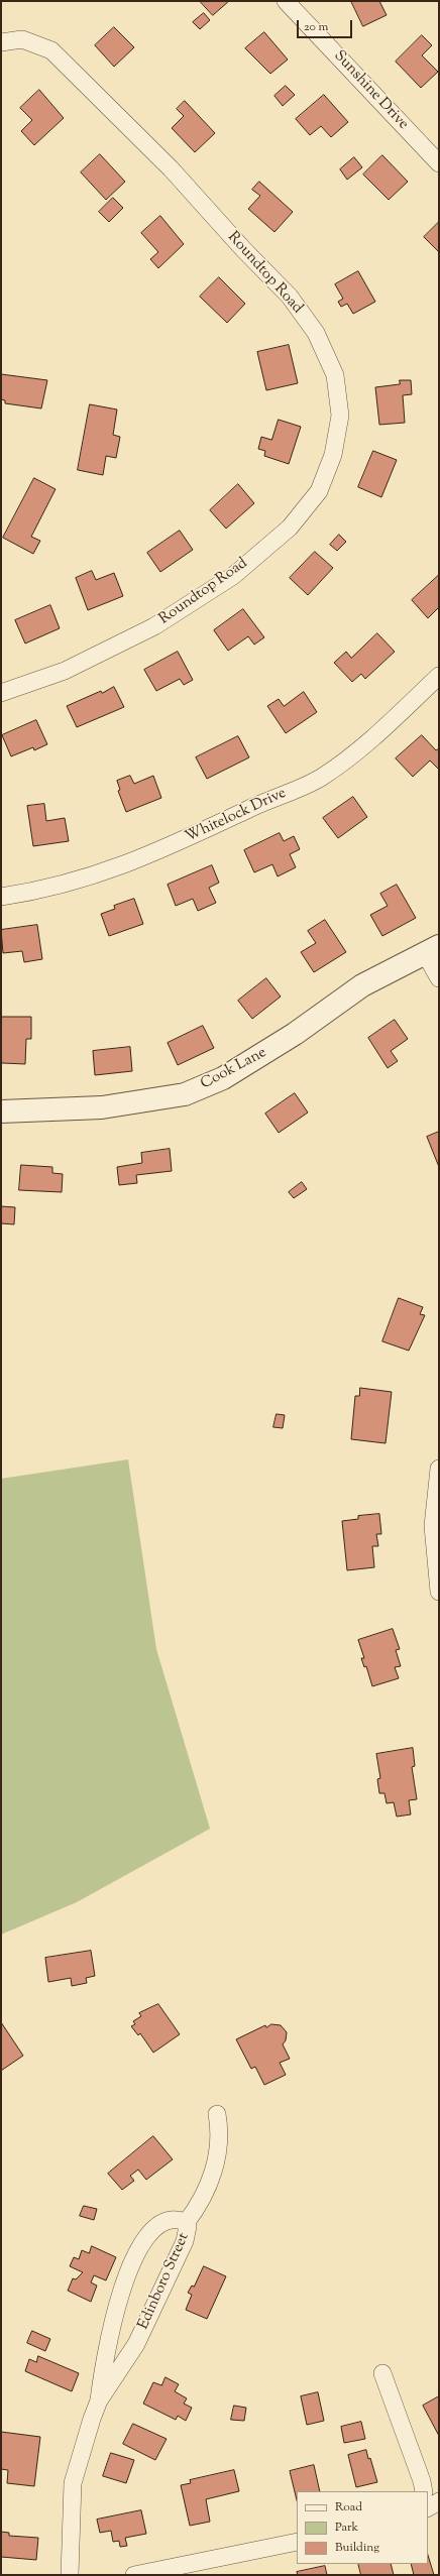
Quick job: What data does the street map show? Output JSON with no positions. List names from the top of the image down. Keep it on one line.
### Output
{"streets":{"street":["Sunshine Drive","Roundtop Road","Whitelock Drive","Cook Lane","Edinboro Street"]},"legend":["Road","Park","Building"],"scale_bar":"20 m"}
